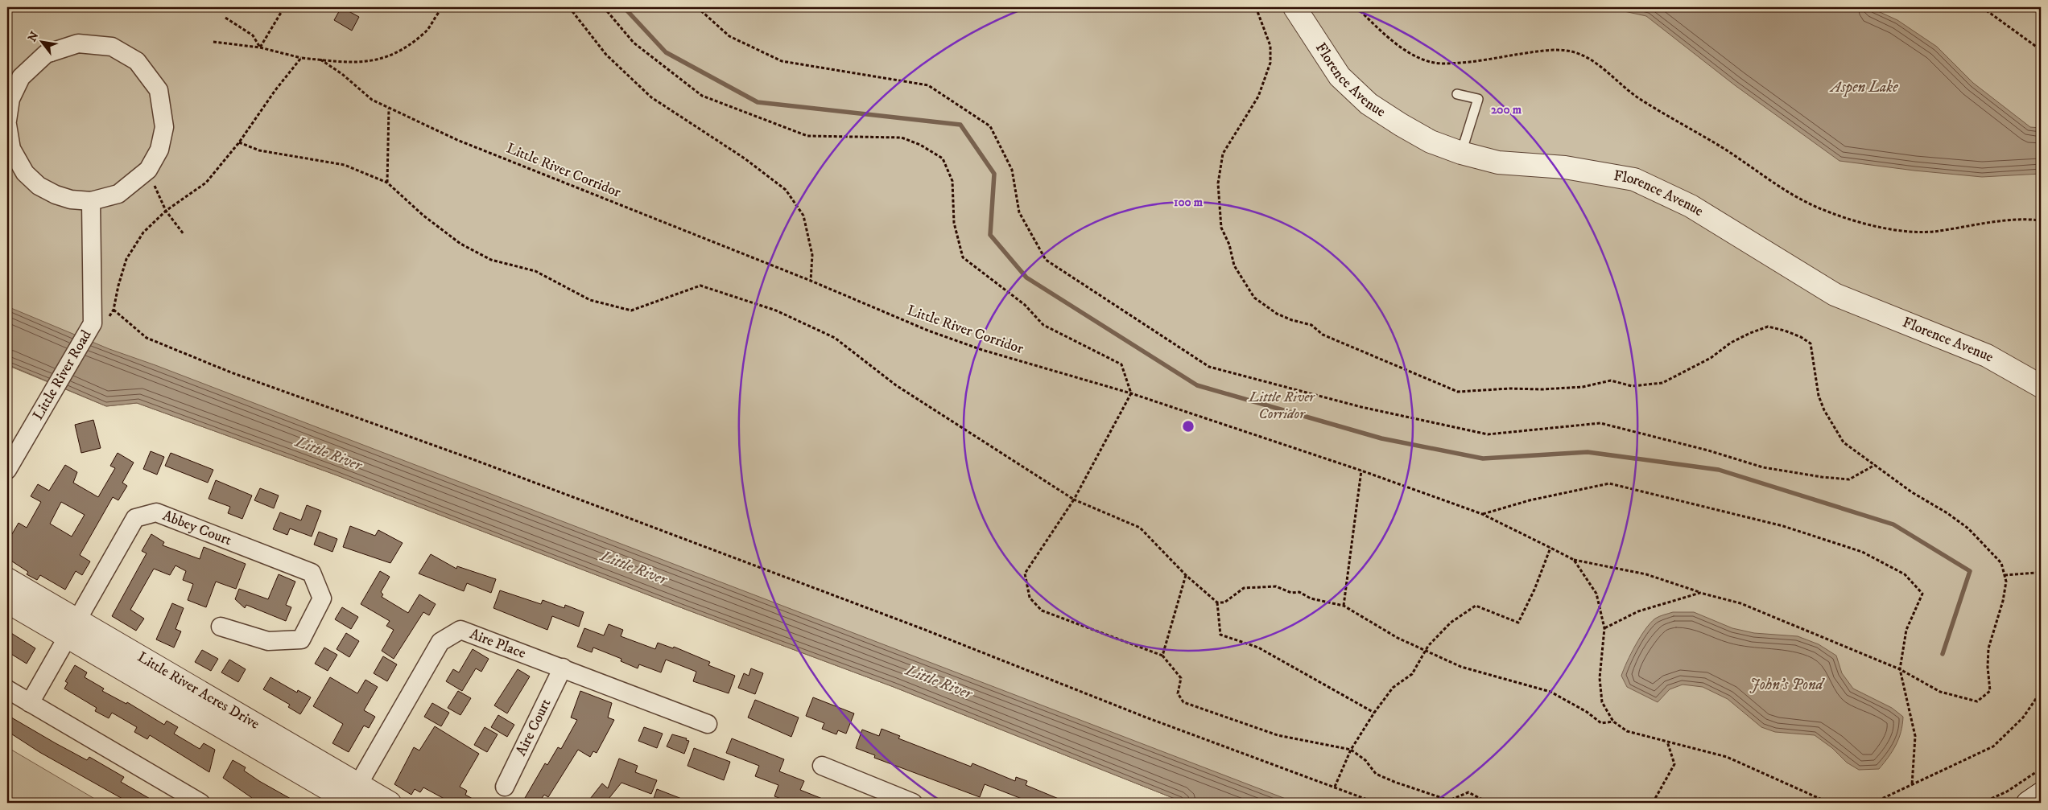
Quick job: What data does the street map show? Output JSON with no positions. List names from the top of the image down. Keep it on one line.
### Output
{"streets":{"street":["Florence Avenue","Little River Road","Abbey Court","Aire Place","Little River Acres Drive","Aire Court"],"path":["Little River Corridor"]},"crossings":[["Abbey Court","Little River Acres Drive"],["Aire Place","Little River Acres Drive"],["Aire Place","Aire Court"]],"water":["Aspen Lake","Little River","John's Pond"],"parks":["Little River Corridor"],"north":"top left","rings":["200 m","100 m"]}
